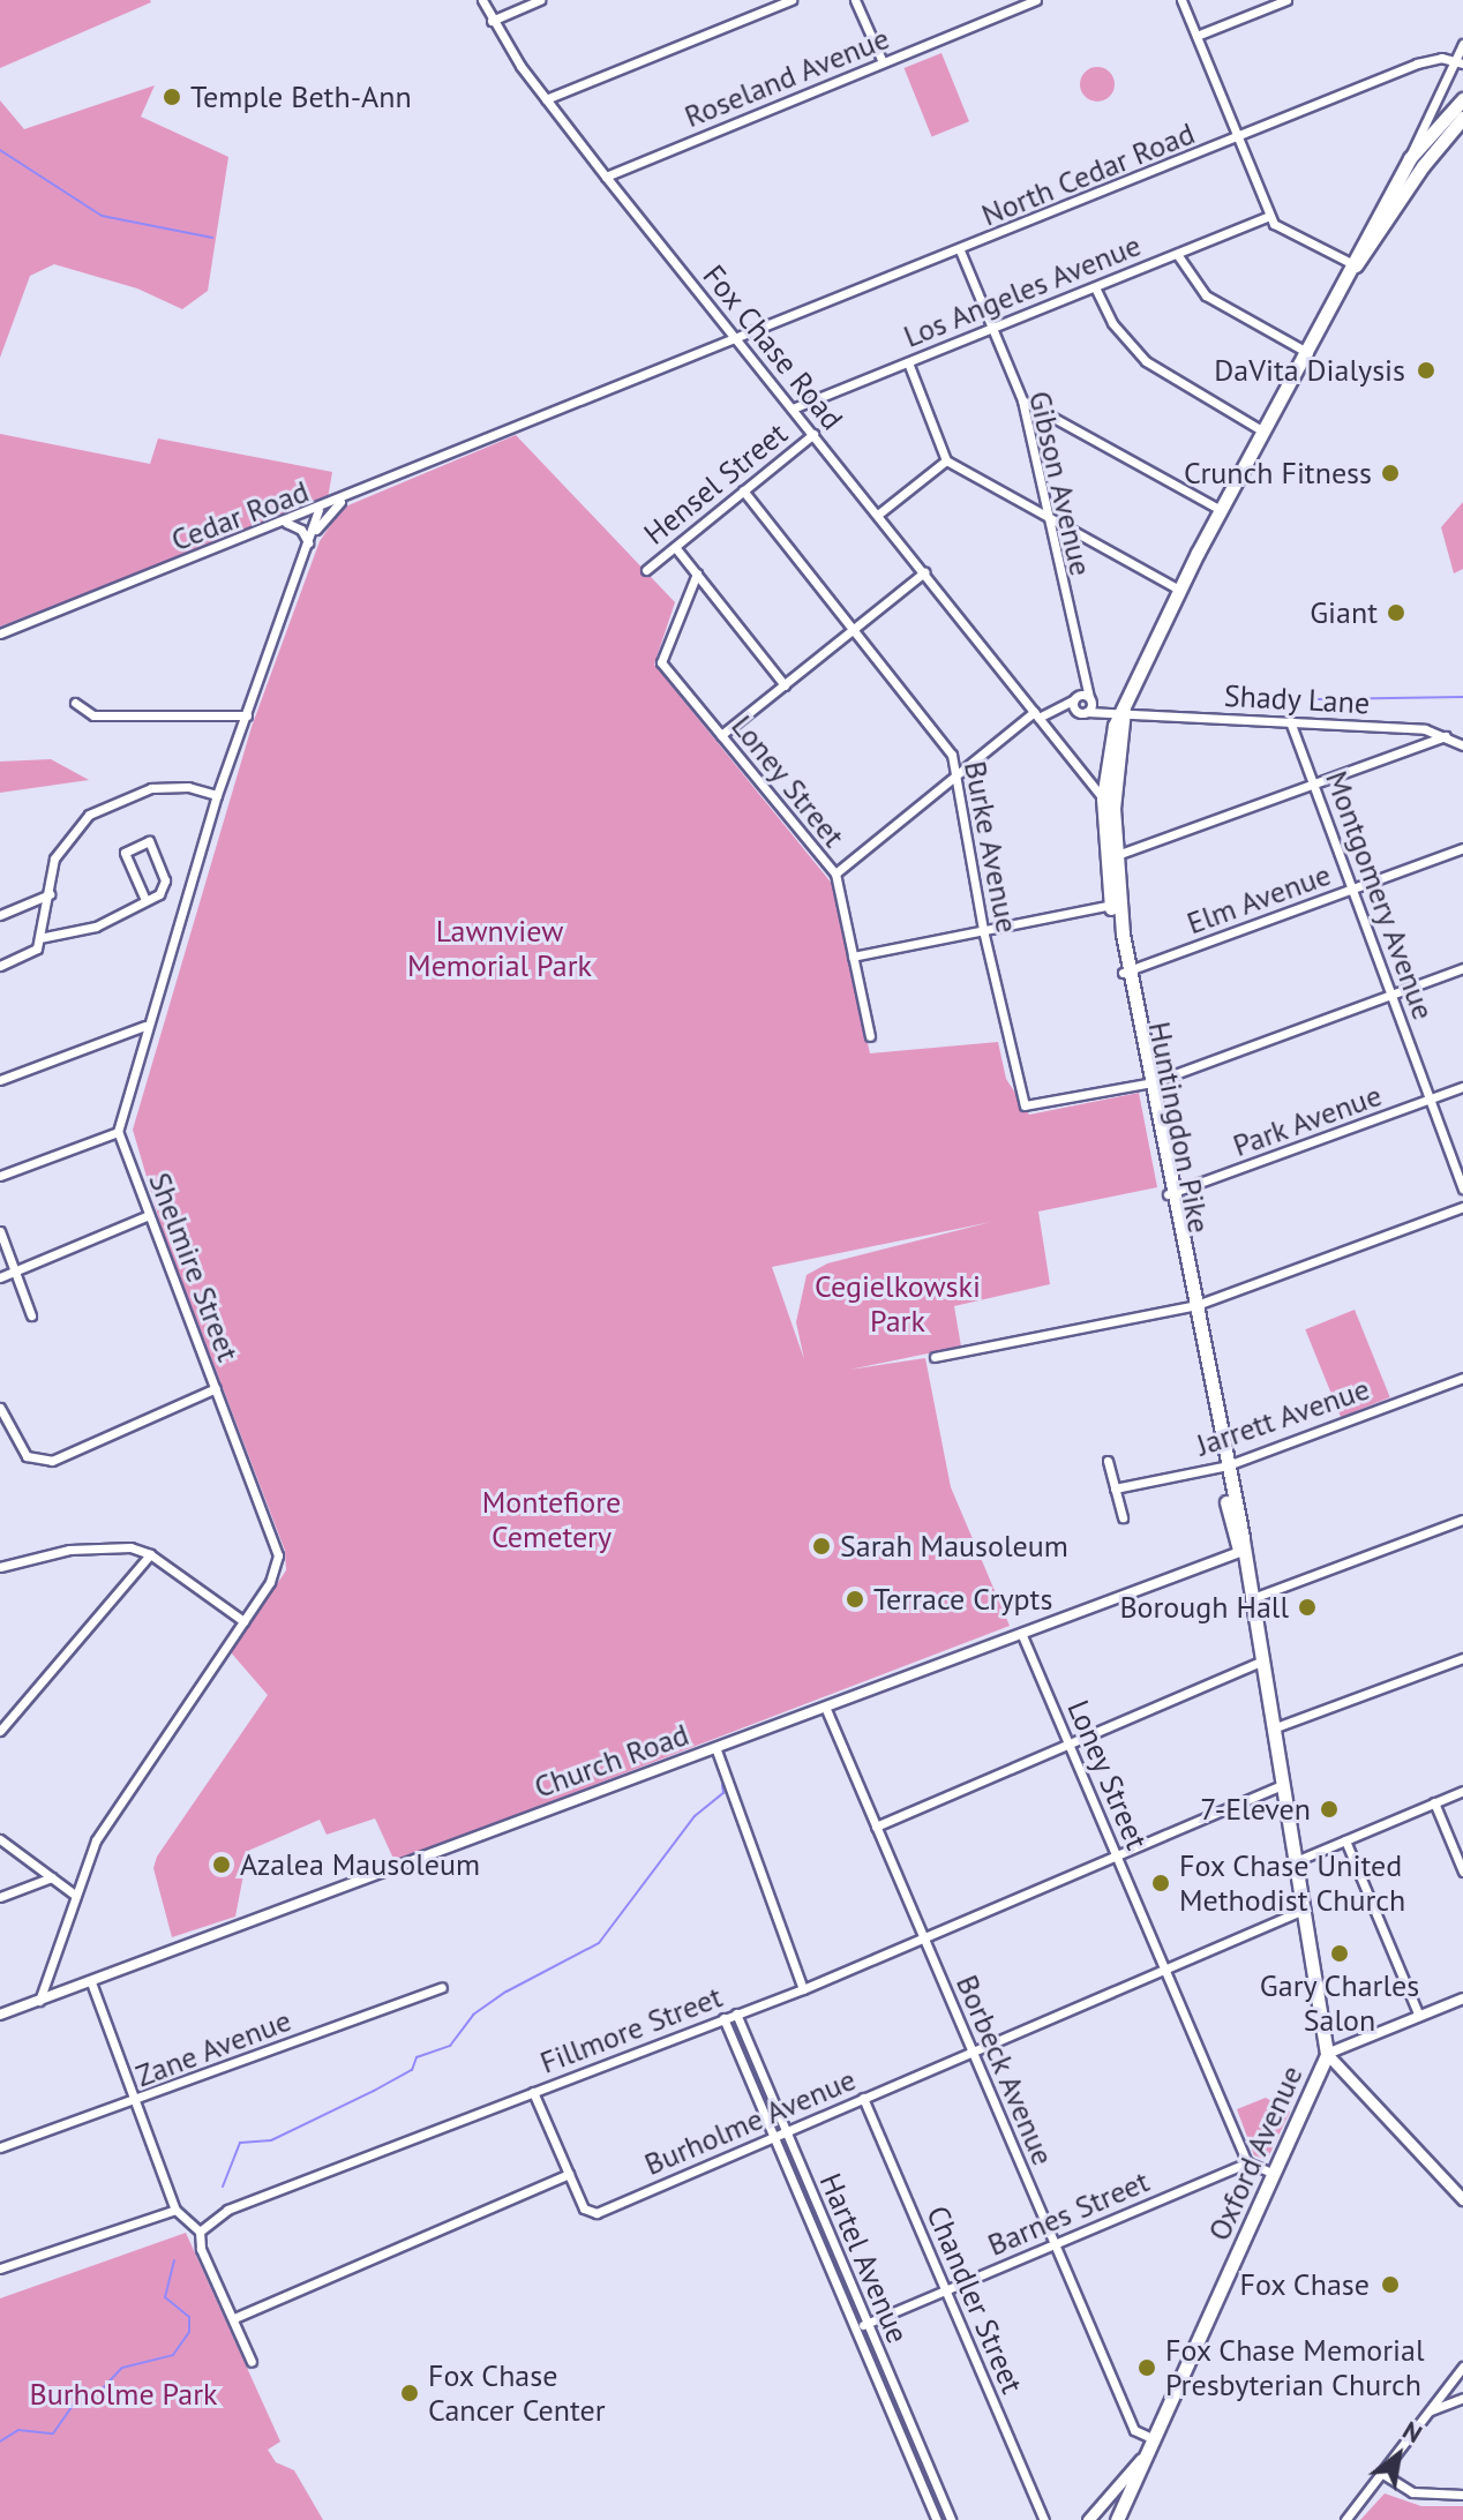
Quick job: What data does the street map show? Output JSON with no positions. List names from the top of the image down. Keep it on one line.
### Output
{"streets":{"main road":["Huntingdon Pike","Oxford Avenue"],"street":["Roseland Avenue","North Cedar Road","Los Angeles Avenue","Fox Chase Road","Hensel Street","Gibson Avenue","Cedar Road","Shady Lane","Loney Street","Burke Avenue","Montgomery Avenue","Elm Avenue","Park Avenue","Shelmire Street","Jarrett Avenue","Church Road","Fillmore Street","Zane Avenue","Borbeck Avenue","Burholme Avenue","Barnes Street","Hartel Avenue","Chandler Street"]},"crossings":[["Roseland Avenue","Fox Chase Road"],["North Cedar Road","Fox Chase Road"],["North Cedar Road","Gibson Avenue"],["North Cedar Road","Cedar Road"],["Los Angeles Avenue","Fox Chase Road"],["Los Angeles Avenue","Gibson Avenue"],["Fox Chase Road","Hensel Street"],["Fox Chase Road","Huntingdon Pike"],["Hensel Street","Burke Avenue"],["Shady Lane","Montgomery Avenue"],["Shady Lane","Huntingdon Pike"],["Loney Street","Church Road"],["Loney Street","Fillmore Street"],["Loney Street","Burholme Avenue"],["Loney Street","Barnes Street"],["Burke Avenue","Huntingdon Pike"],["Montgomery Avenue","Elm Avenue"],["Montgomery Avenue","Park Avenue"],["Elm Avenue","Huntingdon Pike"],["Park Avenue","Huntingdon Pike"],["Huntingdon Pike","Jarrett Avenue"],["Huntingdon Pike","Church Road"],["Huntingdon Pike","Fillmore Street"],["Huntingdon Pike","Oxford Avenue"],["Shelmire Street","Church Road"],["Church Road","Borbeck Avenue"],["Fillmore Street","Borbeck Avenue"],["Fillmore Street","Burholme Avenue"],["Fillmore Street","Oxford Avenue"],["Fillmore Street","Hartel Avenue"],["Borbeck Avenue","Burholme Avenue"],["Borbeck Avenue","Oxford Avenue"],["Borbeck Avenue","Barnes Street"],["Burholme Avenue","Oxford Avenue"],["Burholme Avenue","Hartel Avenue"],["Burholme Avenue","Chandler Street"],["Barnes Street","Hartel Avenue"],["Barnes Street","Chandler Street"]],"parks":["Lawnview Memorial Park","Cegielkowski Park","Montefiore Cemetery","Burholme Park"],"places":["Temple Beth-Ann","DaVita Dialysis","Crunch Fitness","Giant","Sarah Mausoleum","Terrace Crypts","Borough Hall","7-Eleven","Azalea Mausoleum","Fox Chase United Methodist Church","Gary Charles Salon","Fox Chase","Fox Chase Memorial Presbyterian Church","Fox Chase Cancer Center"],"north":"top right"}
